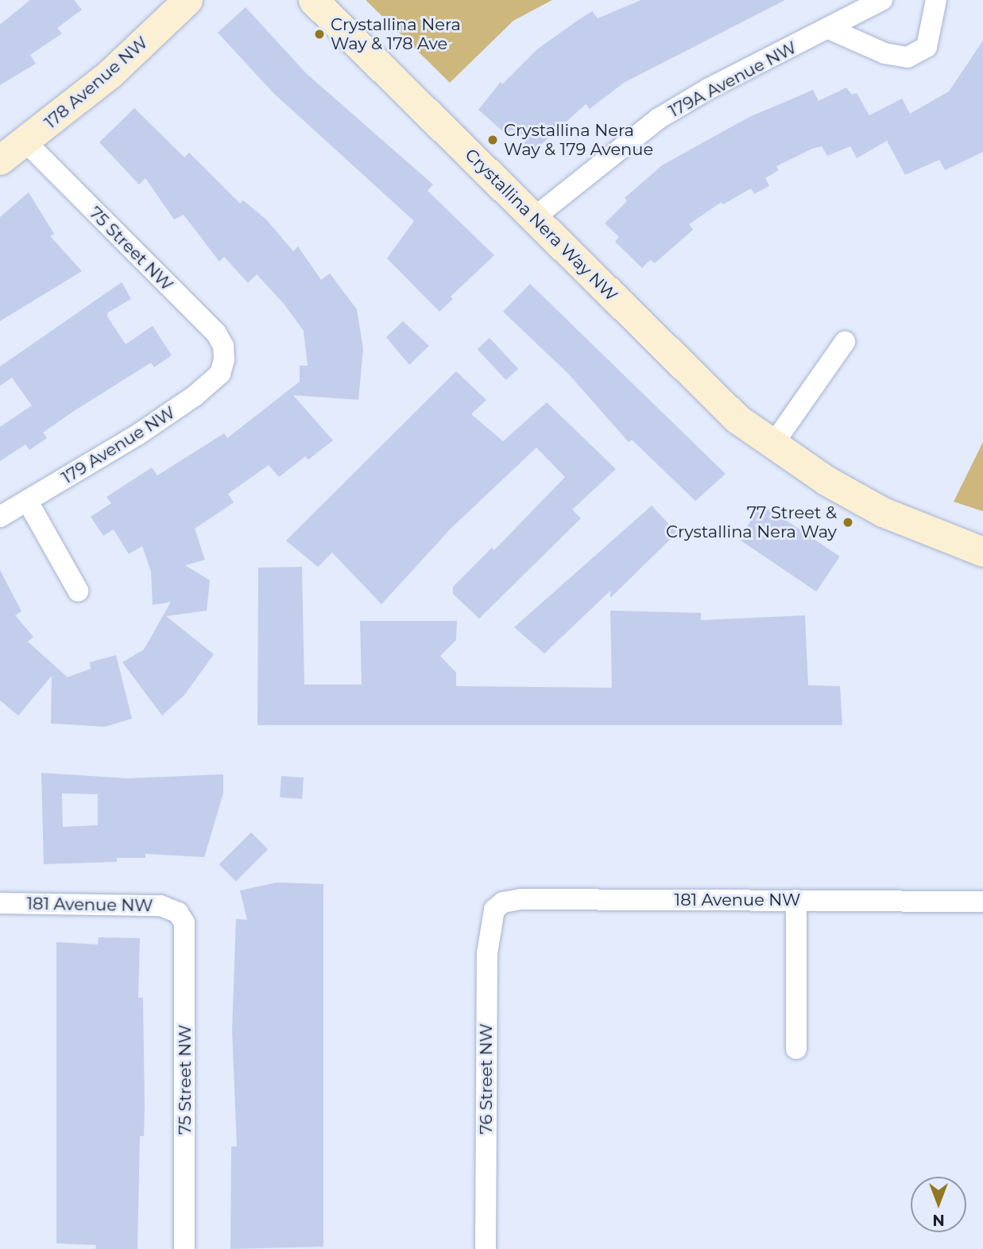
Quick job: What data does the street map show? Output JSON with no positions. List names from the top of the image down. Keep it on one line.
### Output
{"streets":{"street":["179A Avenue NW","178 Avenue NW","Crystallina Nera Way NW","75 Street NW","179 Avenue NW","181 Avenue NW","76 Street NW"]},"crossings":[["179A Avenue NW","Crystallina Nera Way NW"],["178 Avenue NW","75 Street NW"],["75 Street NW","179 Avenue NW"],["75 Street NW","181 Avenue NW"],["181 Avenue NW","76 Street NW"]],"places":["Crystallina Nera Way & 178 Ave","Crystallina Nera Way & 179 Avenue","77 Street & Crystallina Nera Way"],"north":"bottom"}
